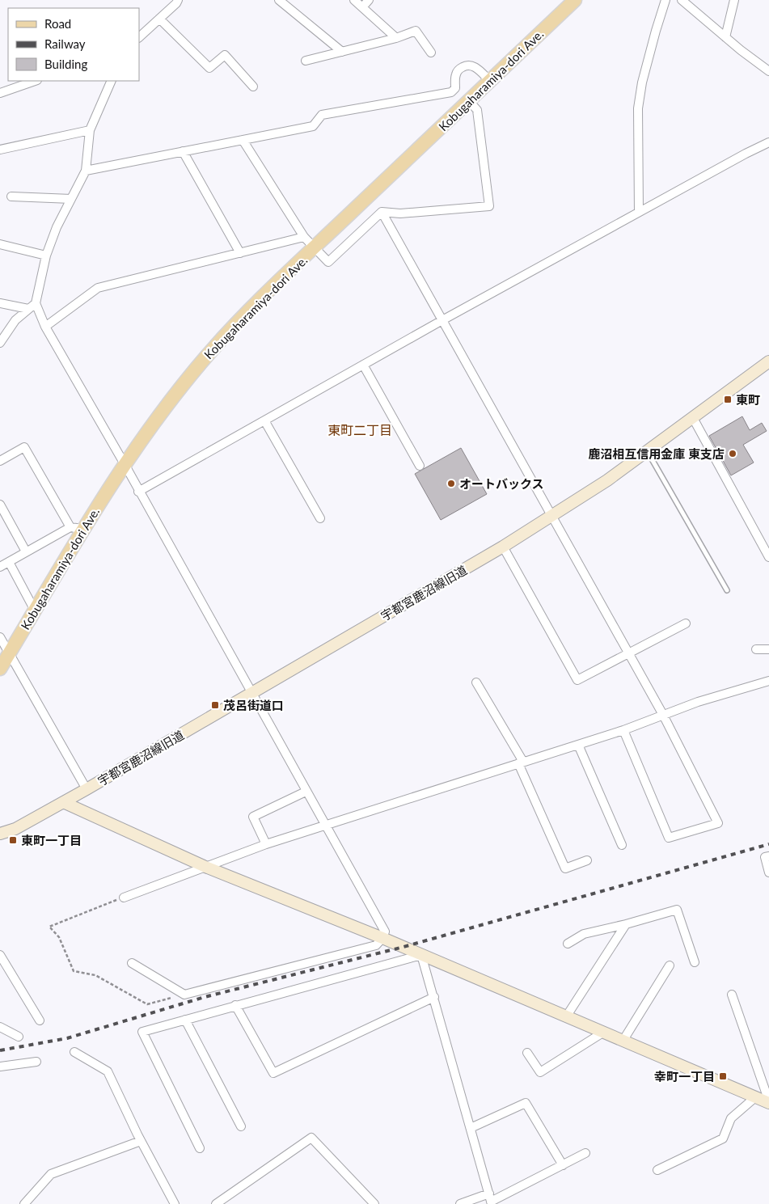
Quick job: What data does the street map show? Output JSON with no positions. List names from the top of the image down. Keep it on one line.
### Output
{"streets":{"main road":["Kobugaharamiya-dori Ave."],"street":["宇都宮鹿沼線旧道"]},"districts":["東町二丁目"],"places":{"transit":["東町","茂呂街道口","東町一丁目","幸町一丁目"],"other":["鹿沼相互信用金庫 東支店","オートバックス"]},"legend":["Road","Railway","Building"]}
